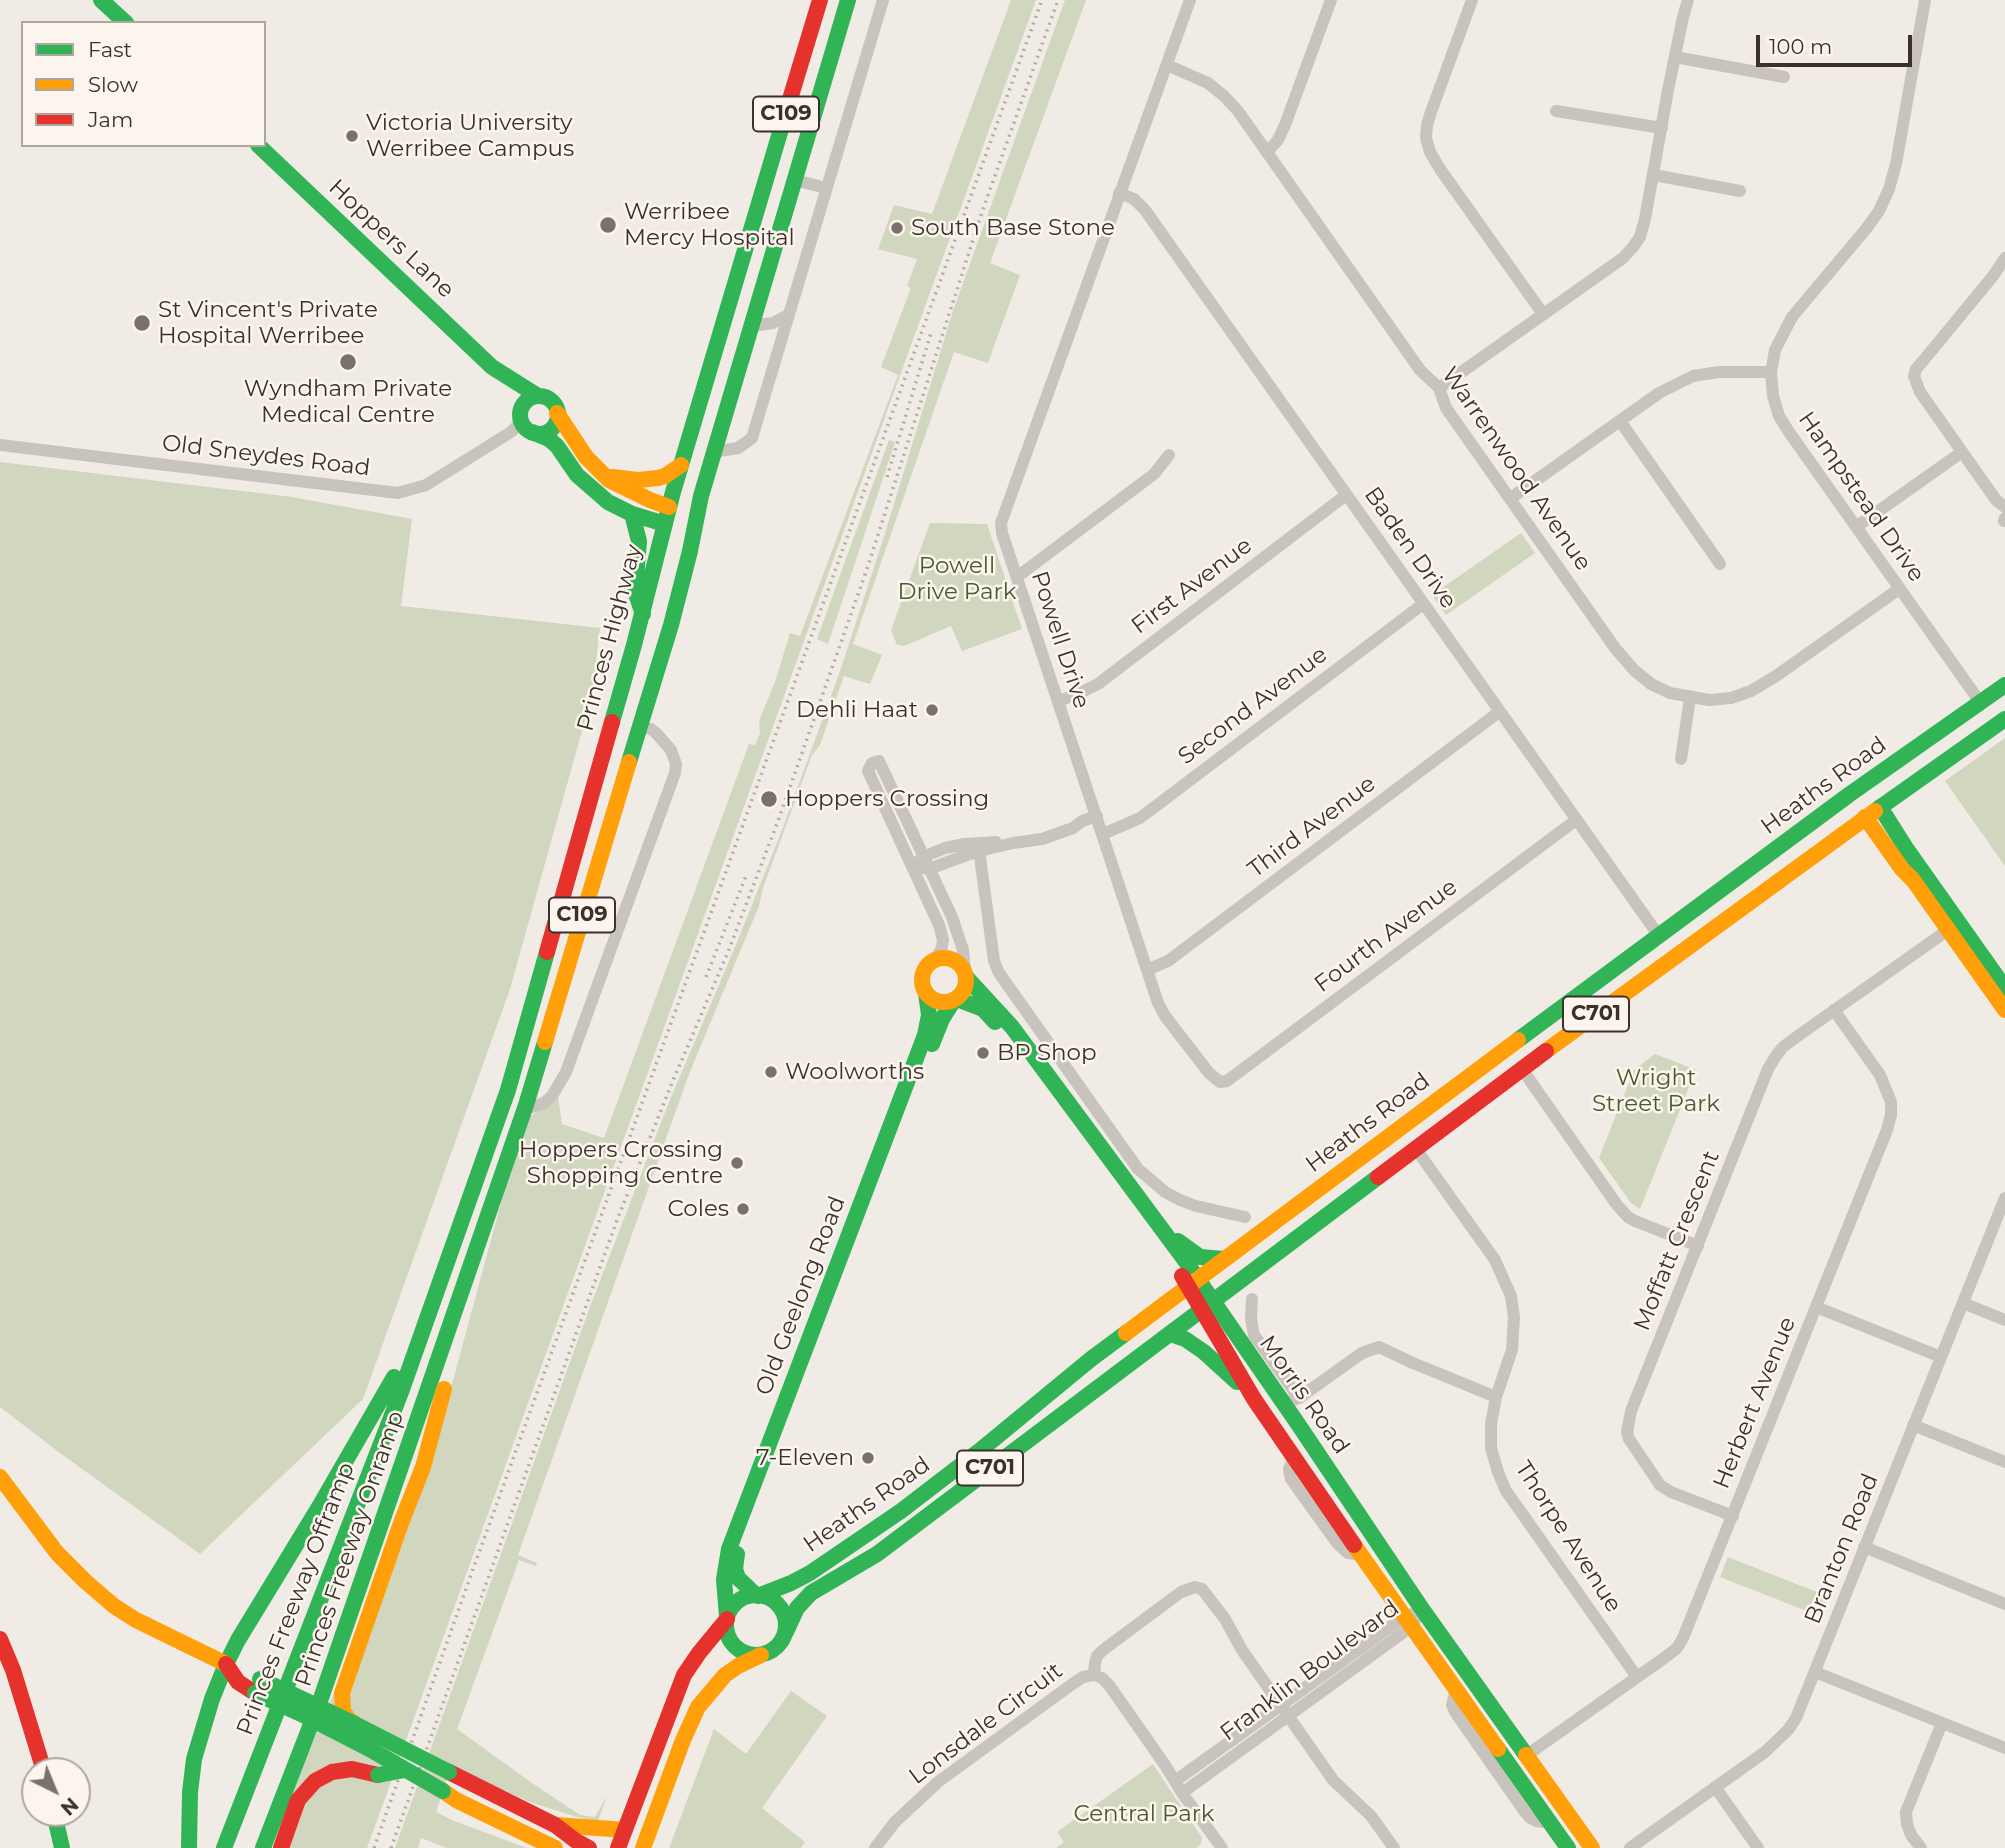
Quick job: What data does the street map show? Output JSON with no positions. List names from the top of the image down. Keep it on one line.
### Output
{"streets":{"main road":["C109","Hoppers Lane","Princes Highway","Heaths Road","C701","Old Geelong Road","Morris Road","Princes Freeway Onramp","Princes Freeway Offramp"],"street":["Old Sneydes Road","Warrenwood Avenue","Hampstead Drive","Baden Drive","First Avenue","Powell Drive","Second Avenue","Third Avenue","Fourth Avenue","Moffatt Crescent","Herbert Avenue","Thorpe Avenue","Branton Road","Franklin Boulevard","Lonsdale Circuit"]},"crossings":[["Hoppers Lane","Old Sneydes Road"],["Warrenwood Avenue","Hampstead Drive"],["Warrenwood Avenue","Powell Drive"],["Hampstead Drive","Heaths Road"],["Baden Drive","First Avenue"],["Baden Drive","Powell Drive"],["Baden Drive","Second Avenue"],["Baden Drive","Heaths Road"],["Baden Drive","Third Avenue"],["Baden Drive","Fourth Avenue"],["First Avenue","Powell Drive"],["Princes Highway","Princes Freeway Onramp"],["Princes Highway","Princes Freeway Offramp"],["Powell Drive","Second Avenue"],["Powell Drive","Third Avenue"],["Powell Drive","Fourth Avenue"],["Heaths Road","C701"],["Heaths Road","Old Geelong Road"],["Heaths Road","Morris Road"],["Heaths Road","Thorpe Avenue"],["C701","Old Geelong Road"],["Moffatt Crescent","Herbert Avenue"],["Old Geelong Road","Morris Road"],["Morris Road","Herbert Avenue"],["Morris Road","Franklin Boulevard"],["Herbert Avenue","Thorpe Avenue"],["Franklin Boulevard","Lonsdale Circuit"]],"parks":["Powell Drive Park","Wright Street Park","Central Park"],"places":["Victoria University Werribee Campus","Werribee Mercy Hospital","South Base Stone","St Vincent's Private Hospital Werribee","Wyndham Private Medical Centre","Dehli Haat","Hoppers Crossing","BP Shop","Woolworths","Hoppers Crossing Shopping Centre","Coles","7-Eleven"],"legend":["Fast","Slow","Jam"],"scale_bar":"100 m","north":"bottom right"}
